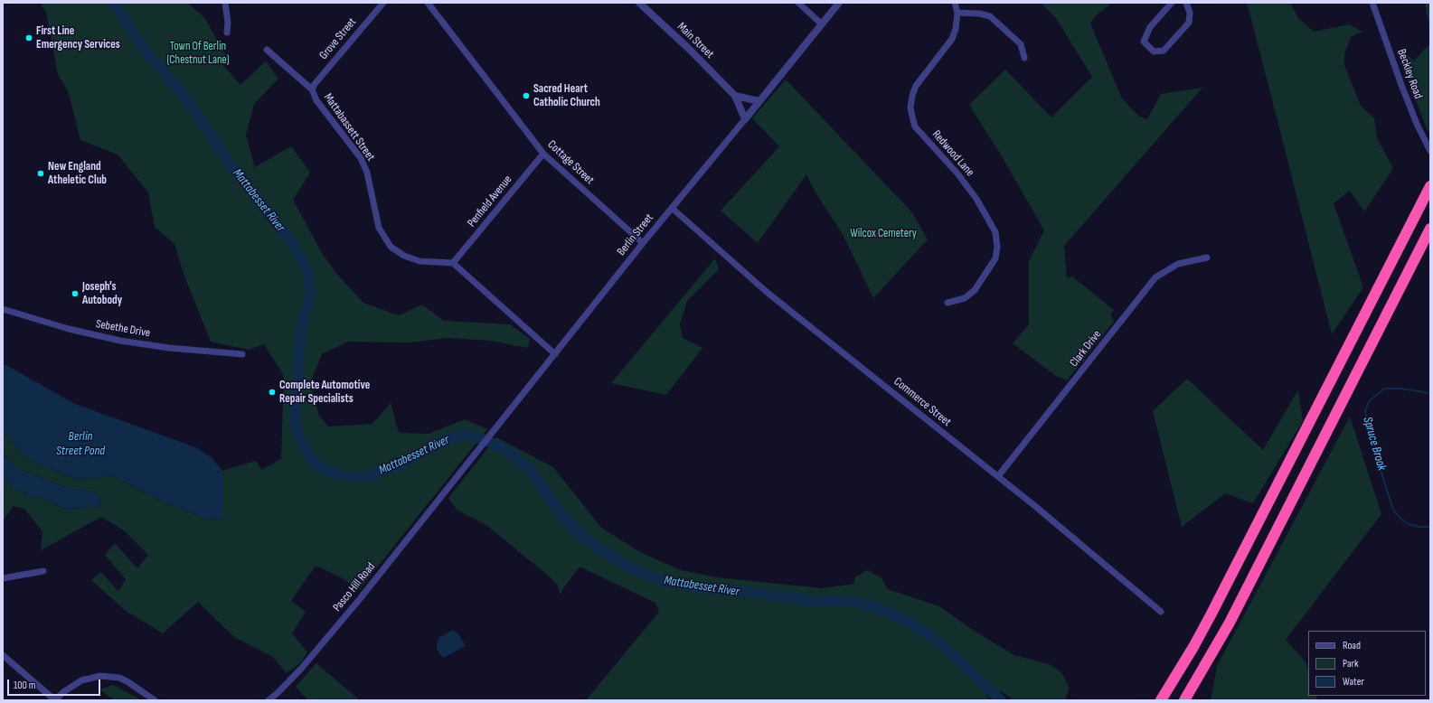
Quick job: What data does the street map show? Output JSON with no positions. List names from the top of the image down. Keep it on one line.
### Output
{"streets":{"street":["Grove Street","Main Street","Beckley Road","Mattabassett Street","Redwood Lane","Cottage Street","Penfield Avenue","Berlin Street","Sebethe Drive","Clark Drive","Commerce Street","Pasco Hill Road"]},"crossings":[["Grove Street","Mattabassett Street"],["Main Street","Berlin Street"],["Mattabassett Street","Penfield Avenue"],["Cottage Street","Penfield Avenue"],["Cottage Street","Berlin Street"],["Berlin Street","Commerce Street"],["Berlin Street","Pasco Hill Road"],["Clark Drive","Commerce Street"]],"water":["Mattabesset River","Berlin Street Pond","Spruce Brook"],"parks":["Town Of Berlin (Chestnut Lane)","Wilcox Cemetery"],"places":["First Line Emergency Services","Sacred Heart Catholic Church","New England Atheletic Club","Joseph's Autobody","Complete Automotive Repair Specialists"],"legend":["Road","Park","Water"],"scale_bar":"100 m"}
